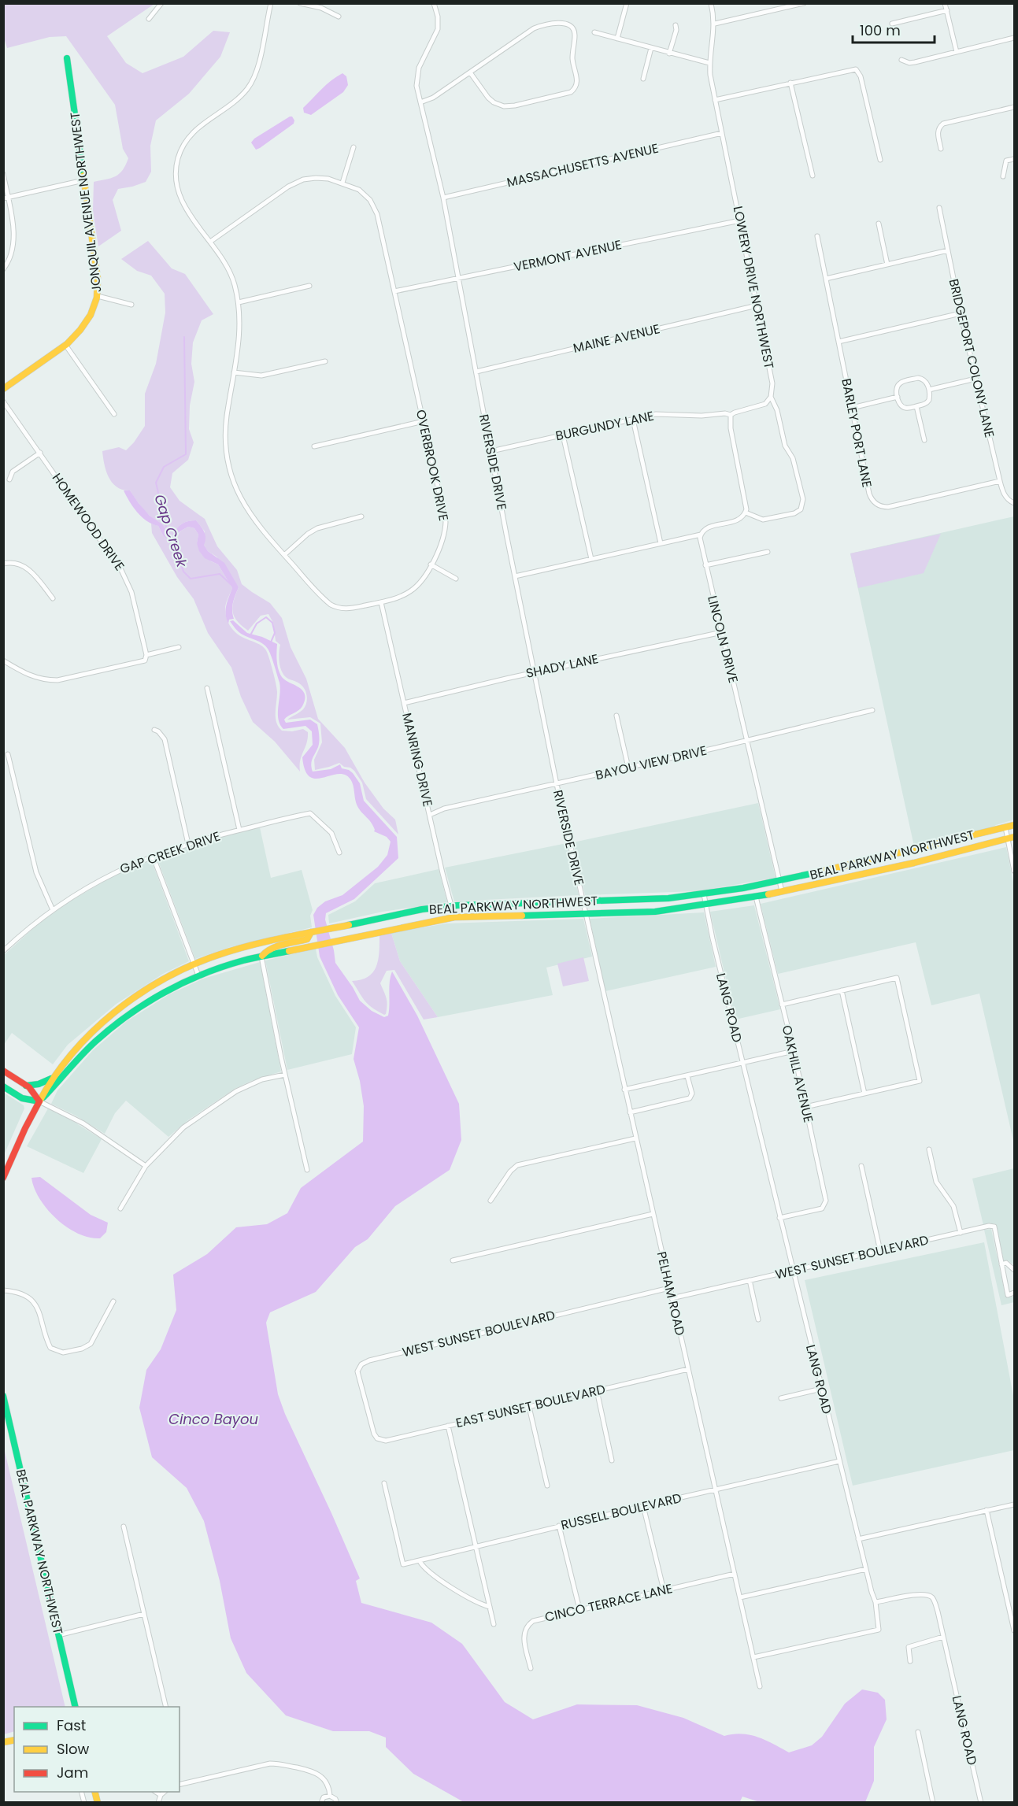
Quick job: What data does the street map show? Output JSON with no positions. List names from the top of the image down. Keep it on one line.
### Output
{"streets":{"main road":["JONQUIL AVENUE NORTHWEST","BEAL PARKWAY NORTHWEST"],"street":["MASSACHUSETTS AVENUE","VERMONT AVENUE","LOWERY DRIVE NORTHWEST","MAINE AVENUE","BRIDGEPORT COLONY LANE","BURGUNDY LANE","BARLEY PORT LANE","RIVERSIDE DRIVE","OVERBROOK DRIVE","HOMEWOOD DRIVE","LINCOLN DRIVE","SHADY LANE","MANRING DRIVE","BAYOU VIEW DRIVE","GAP CREEK DRIVE","LANG ROAD","OAKHILL AVENUE","WEST SUNSET BOULEVARD","PELHAM ROAD","EAST SUNSET BOULEVARD","RUSSELL BOULEVARD","CINCO TERRACE LANE"]},"crossings":[["MASSACHUSETTS AVENUE","LOWERY DRIVE NORTHWEST"],["MASSACHUSETTS AVENUE","RIVERSIDE DRIVE"],["VERMONT AVENUE","LOWERY DRIVE NORTHWEST"],["VERMONT AVENUE","RIVERSIDE DRIVE"],["VERMONT AVENUE","OVERBROOK DRIVE"],["LOWERY DRIVE NORTHWEST","MAINE AVENUE"],["LOWERY DRIVE NORTHWEST","BURGUNDY LANE"],["MAINE AVENUE","RIVERSIDE DRIVE"],["BRIDGEPORT COLONY LANE","BARLEY PORT LANE"],["BURGUNDY LANE","RIVERSIDE DRIVE"],["RIVERSIDE DRIVE","SHADY LANE"],["RIVERSIDE DRIVE","BAYOU VIEW DRIVE"],["RIVERSIDE DRIVE","BEAL PARKWAY NORTHWEST"],["RIVERSIDE DRIVE","PELHAM ROAD"],["OVERBROOK DRIVE","MANRING DRIVE"],["LINCOLN DRIVE","SHADY LANE"],["LINCOLN DRIVE","BAYOU VIEW DRIVE"],["LINCOLN DRIVE","BEAL PARKWAY NORTHWEST"],["SHADY LANE","MANRING DRIVE"],["MANRING DRIVE","BAYOU VIEW DRIVE"],["MANRING DRIVE","BEAL PARKWAY NORTHWEST"],["BEAL PARKWAY NORTHWEST","LANG ROAD"],["BEAL PARKWAY NORTHWEST","OAKHILL AVENUE"],["BEAL PARKWAY NORTHWEST","PELHAM ROAD"],["LANG ROAD","OAKHILL AVENUE"],["LANG ROAD","WEST SUNSET BOULEVARD"],["LANG ROAD","RUSSELL BOULEVARD"],["WEST SUNSET BOULEVARD","PELHAM ROAD"],["WEST SUNSET BOULEVARD","EAST SUNSET BOULEVARD"],["PELHAM ROAD","EAST SUNSET BOULEVARD"],["PELHAM ROAD","RUSSELL BOULEVARD"],["PELHAM ROAD","CINCO TERRACE LANE"]],"water":["Gap Creek","Cinco Bayou"],"legend":["Fast","Slow","Jam"],"scale_bar":"100 m"}
